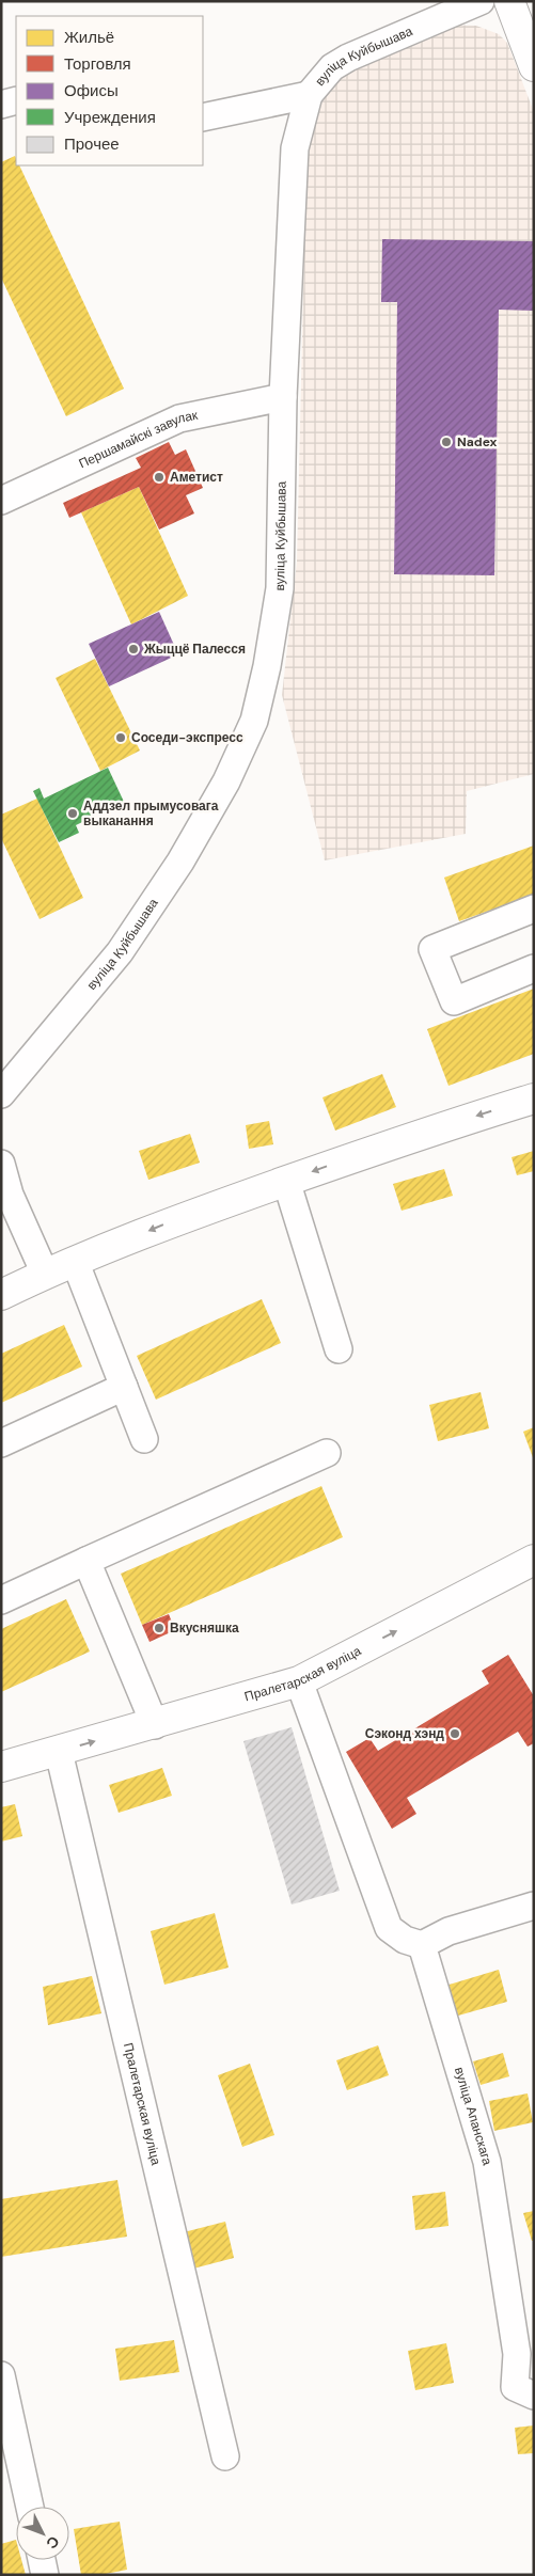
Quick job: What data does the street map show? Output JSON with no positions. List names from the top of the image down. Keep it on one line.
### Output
{"streets":{"main road":["Пралетарская вуліца"],"street":["вуліца Куйбышава","Першамайскі завулак","вуліца Апанскага"]},"crossings":[["вуліца Куйбышава","Першамайскі завулак"]],"places":["Nadex","Аметист","Жыццё Палесся","Соседи-экспресс","Аддзел прымусовага выканання","Вкусняшка","Сэконд хэнд"],"legend":["Жильё","Торговля","Офисы","Учреждения","Прочее"],"north":"bottom right"}
